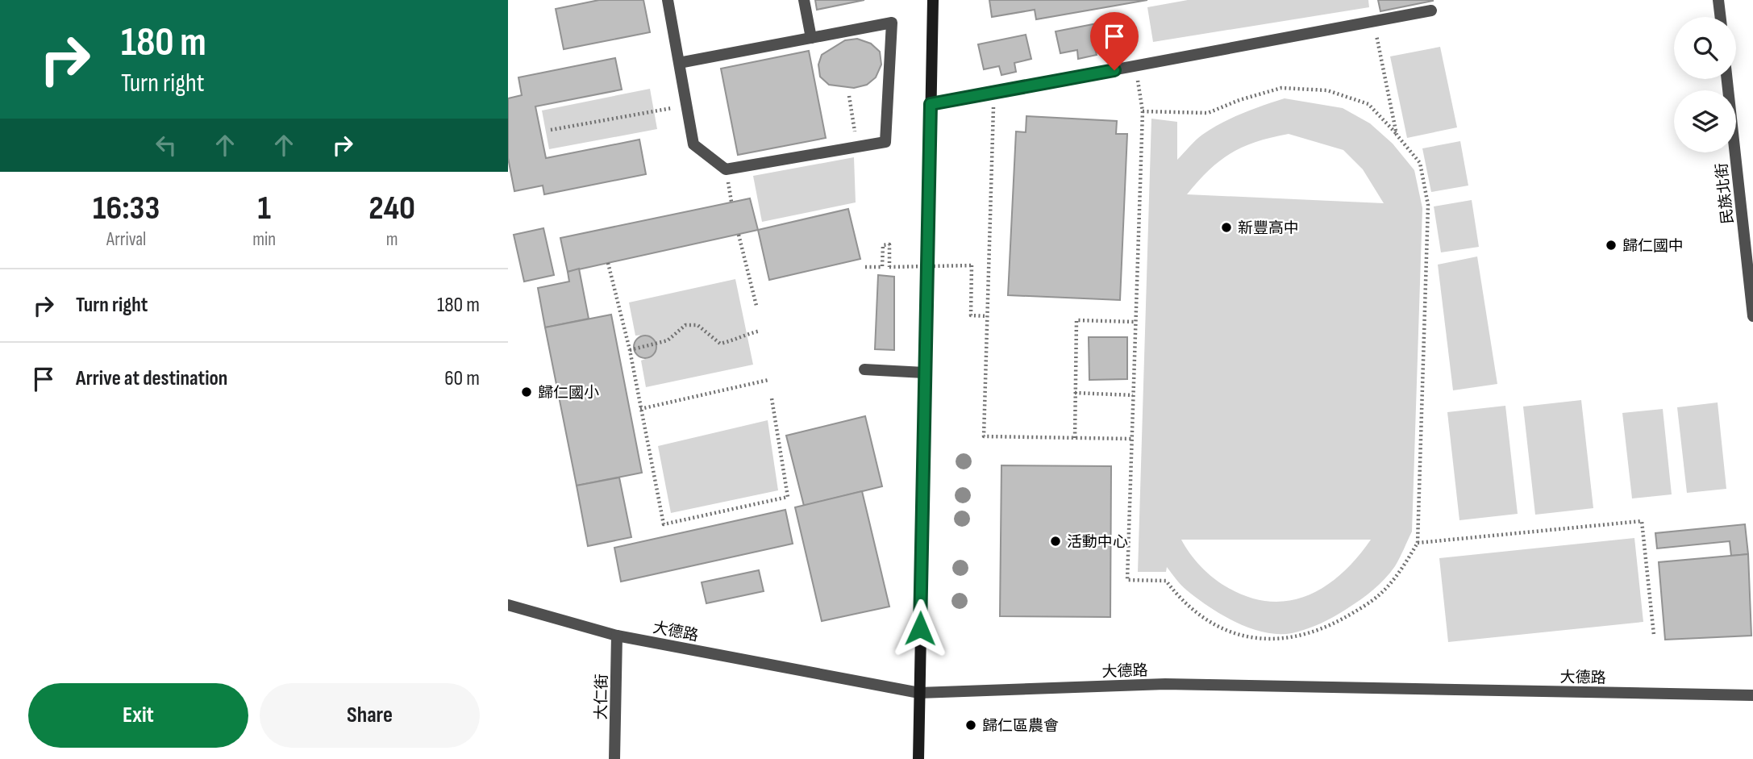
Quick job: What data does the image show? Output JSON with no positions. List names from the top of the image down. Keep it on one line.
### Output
{"streets":{"street":["民族北街","大德路","大仁街"]},"crossings":[["大德路","大仁街"]],"places":["新豐高中","歸仁國中","歸仁國小","活動中心","歸仁區農會"],"page":{"turn":["180 m","Turn right"],"eta":["16:33","Arrival","1","min","240","m"],"list":[{"name":"Turn right","value":"180 m"},{"name":"Arrive at destination","value":"60 m"}],"buttons":["Exit","Share"]}}
